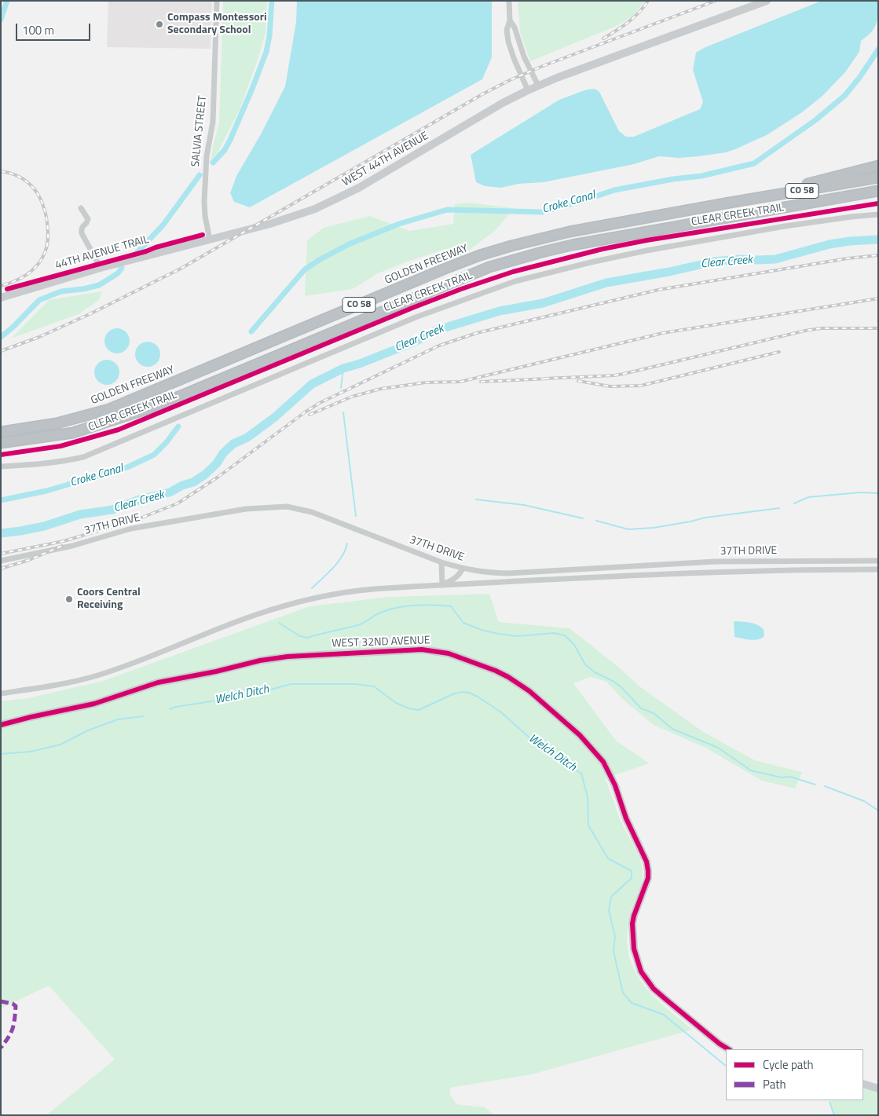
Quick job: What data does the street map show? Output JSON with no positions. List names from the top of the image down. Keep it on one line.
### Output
{"streets":{"highway":["CO 58","GOLDEN FREEWAY"],"street":["SALVIA STREET","WEST 44TH AVENUE","37TH DRIVE","WEST 32ND AVENUE"],"cycle path":["CLEAR CREEK TRAIL","44TH AVENUE TRAIL"]},"crossings":[["SALVIA STREET","WEST 44TH AVENUE"]],"water":["Croke Canal","Clear Creek","Welch Ditch"],"places":["Compass Montessori Secondary School","Coors Central Receiving"],"legend":["Cycle path","Path"],"scale_bar":"100 m"}
